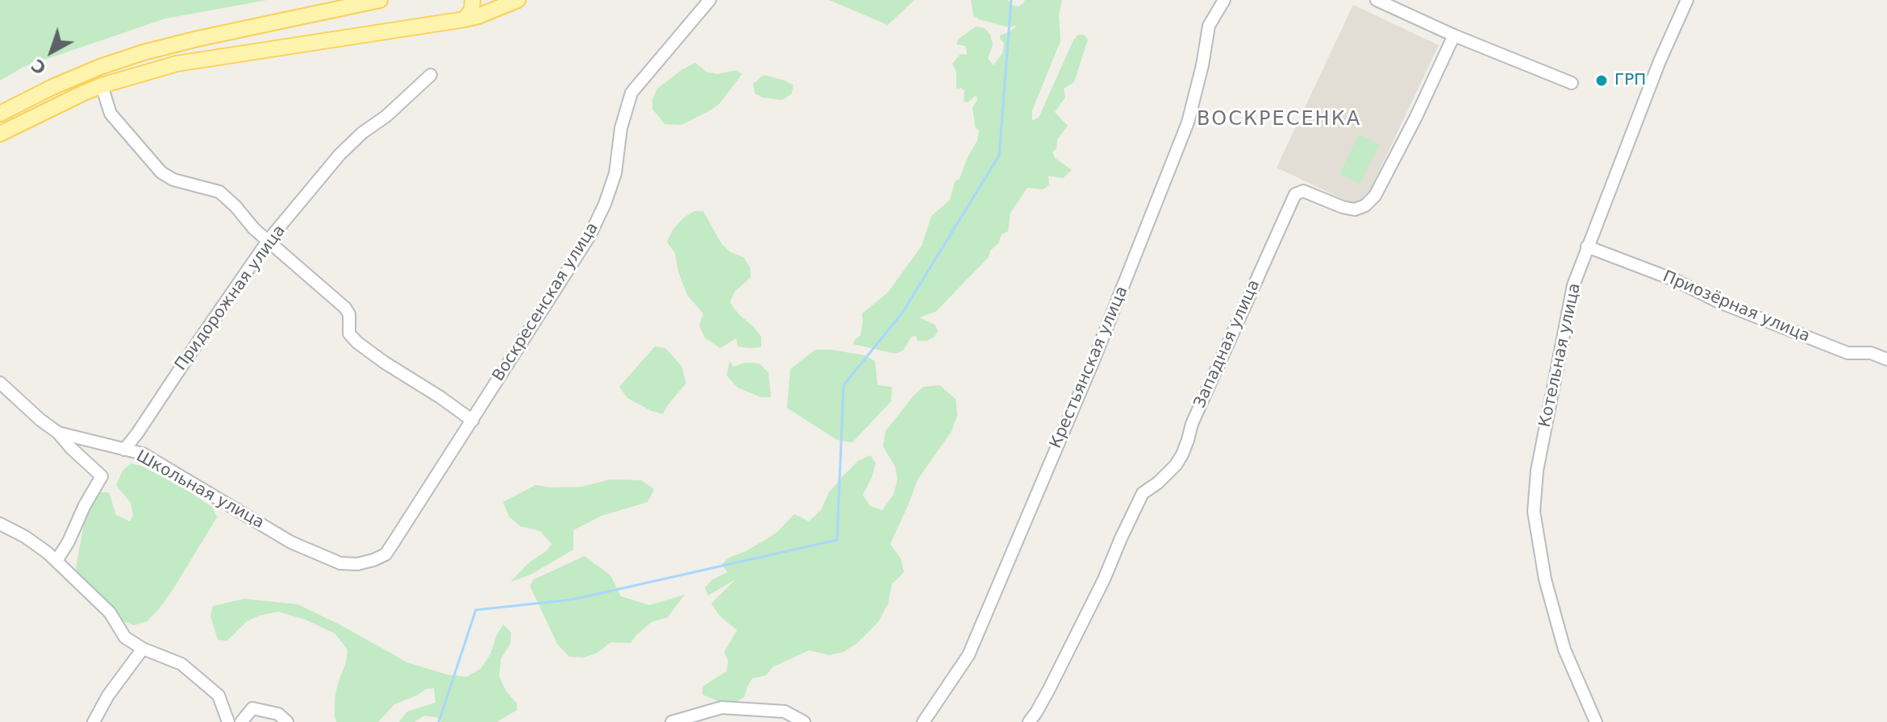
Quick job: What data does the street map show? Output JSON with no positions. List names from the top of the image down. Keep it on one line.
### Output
{"streets":{"street":["Придорожная улица","Воскресенская улица","Приозёрная улица","Западная улица","Котельная улица","Крестьянская улица","Школьная улица"]},"crossings":[["Придорожная улица","Школьная улица"],["Воскресенская улица","Школьная улица"],["Приозёрная улица","Котельная улица"]],"districts":["ВОСКРЕСЕНКА"],"places":["ГРП"],"north":"bottom left"}
